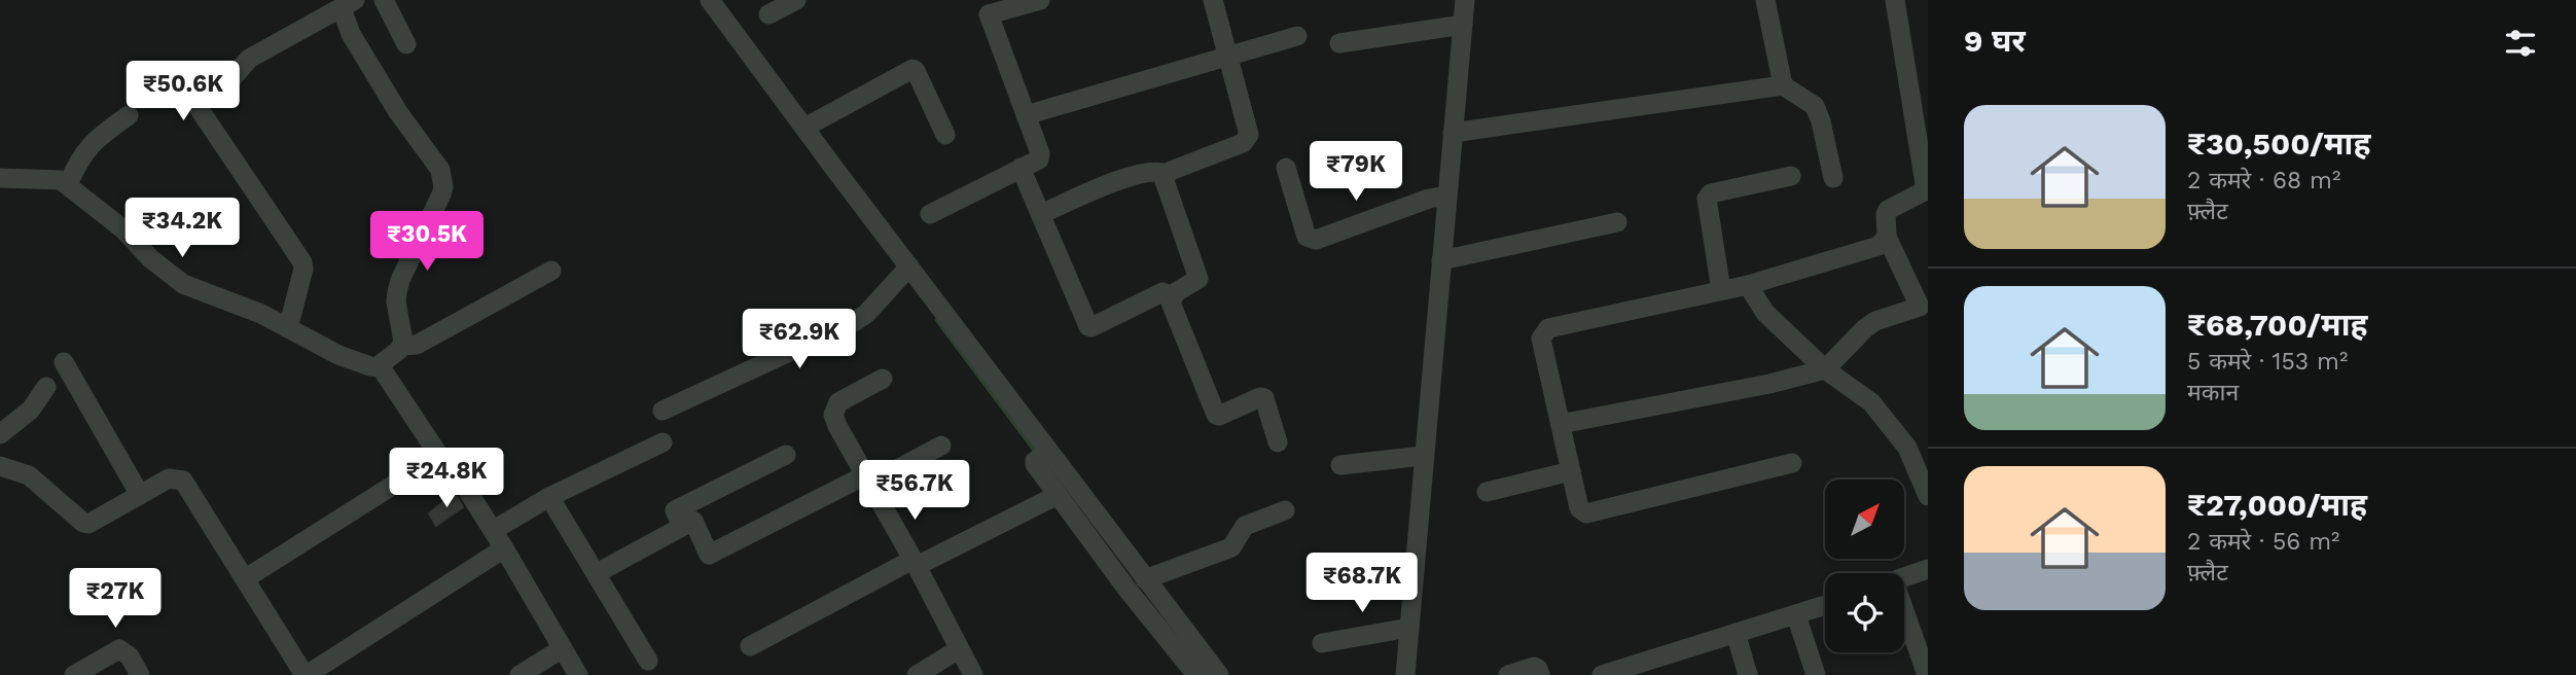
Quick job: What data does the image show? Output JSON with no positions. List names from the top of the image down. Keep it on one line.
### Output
{"north":"top right","page":{"heading":"9 घर","price":["₹50.6K","₹79K","₹34.2K","₹30.5K","₹62.9K","₹24.8K","₹56.7K","₹68.7K","₹27K"],"list":[{"name":"₹30,500/माह","note":"2 कमरे · 68 m² · फ़्लैट"},{"name":"₹68,700/माह","note":"5 कमरे · 153 m² · मकान"},{"name":"₹27,000/माह","note":"2 कमरे · 56 m² · फ़्लैट"}]}}
